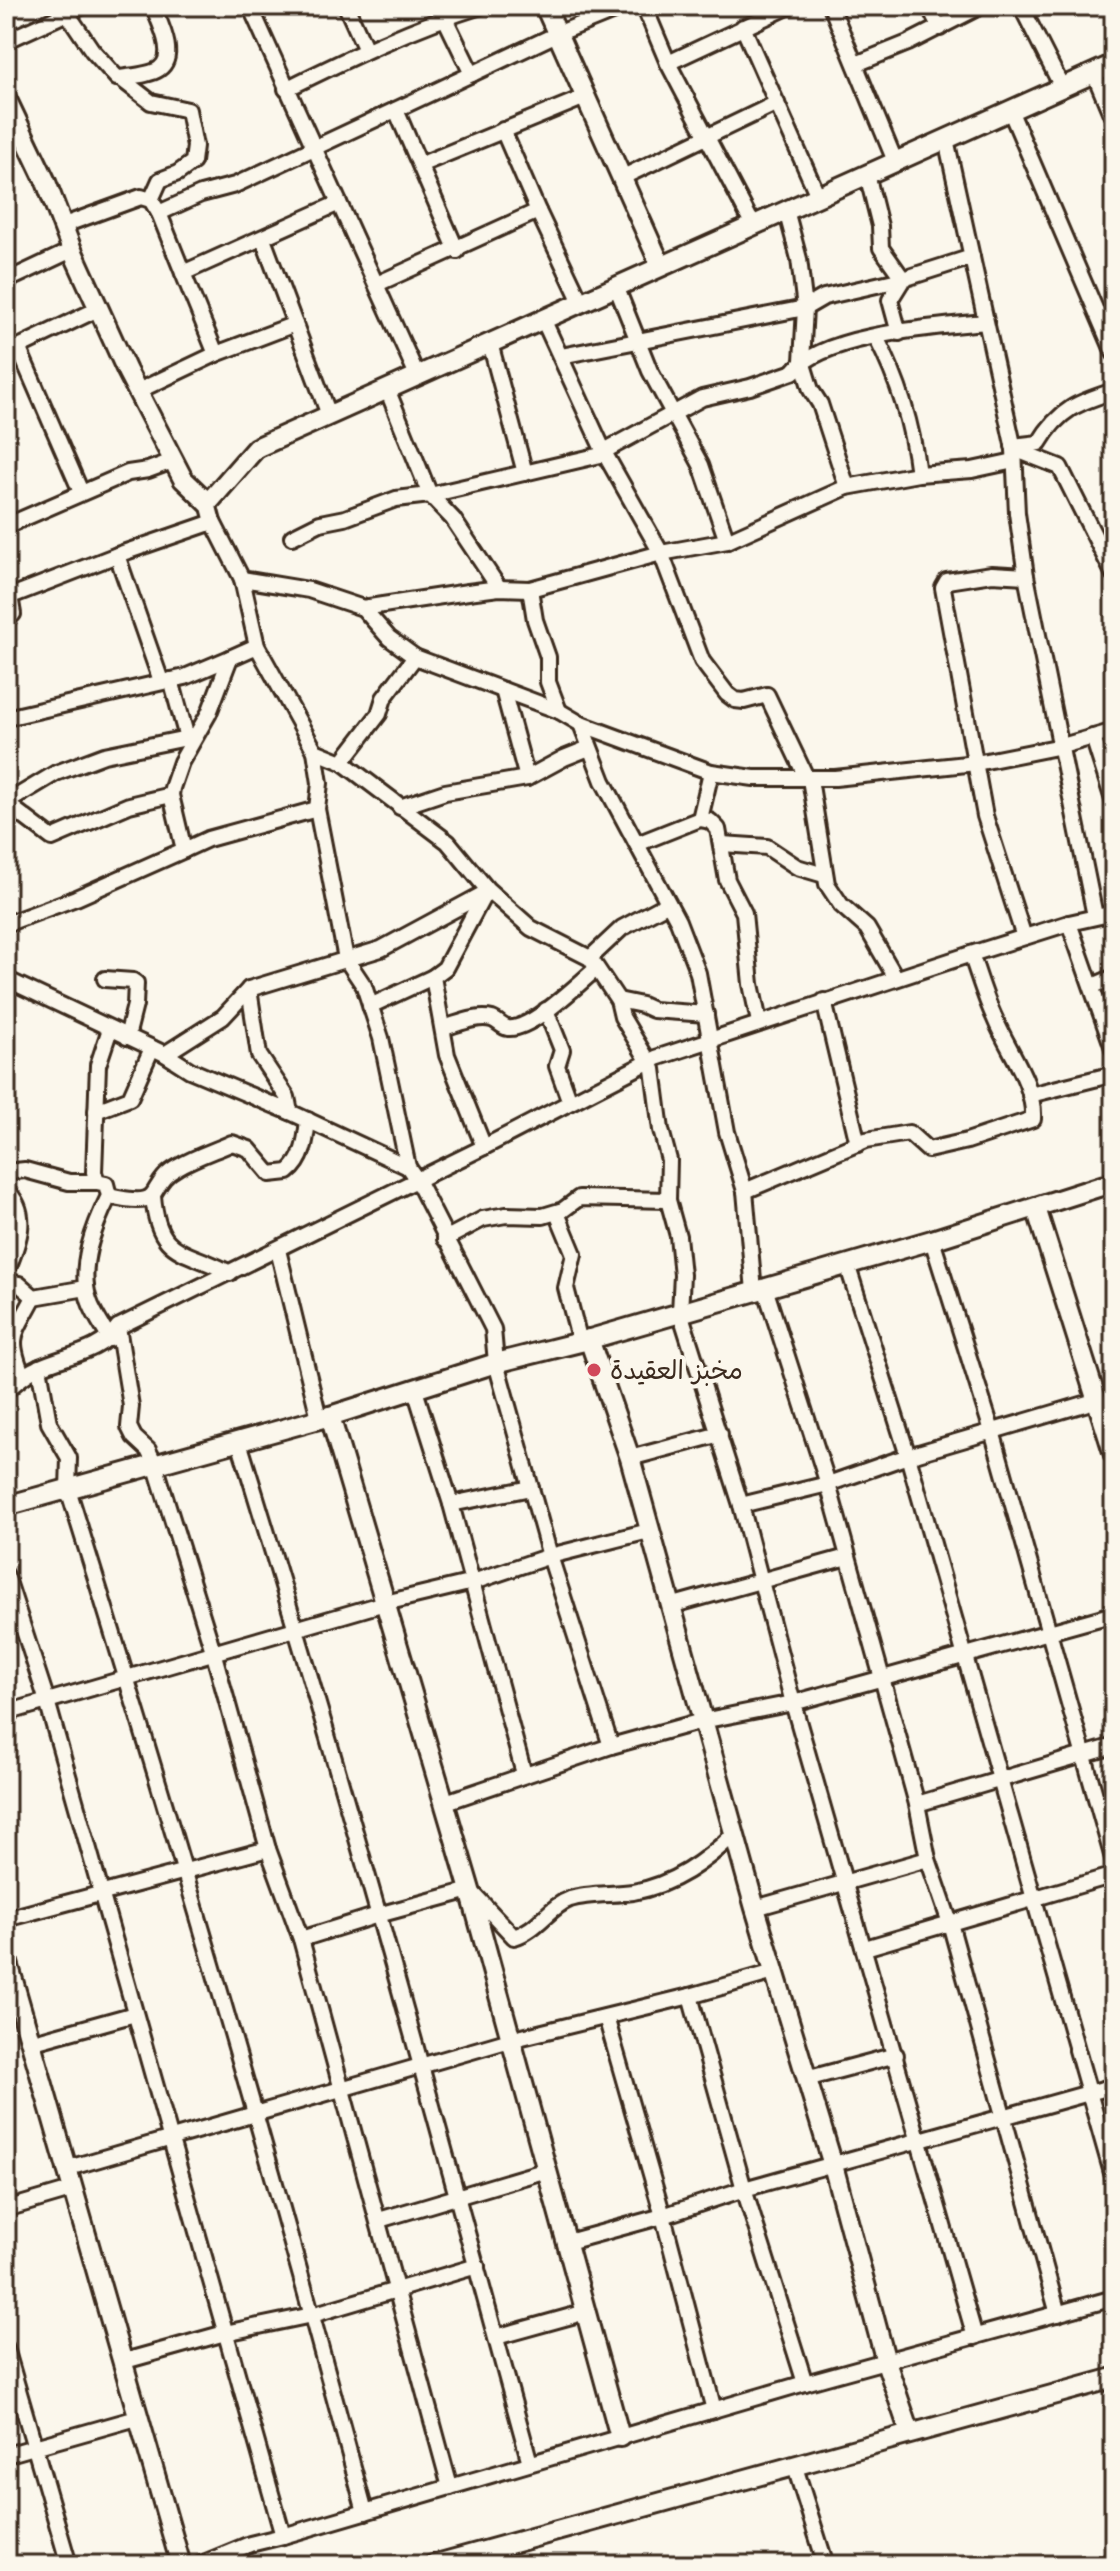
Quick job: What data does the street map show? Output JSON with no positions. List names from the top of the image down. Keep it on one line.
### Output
{"places":["مخبز العقيدة"]}
